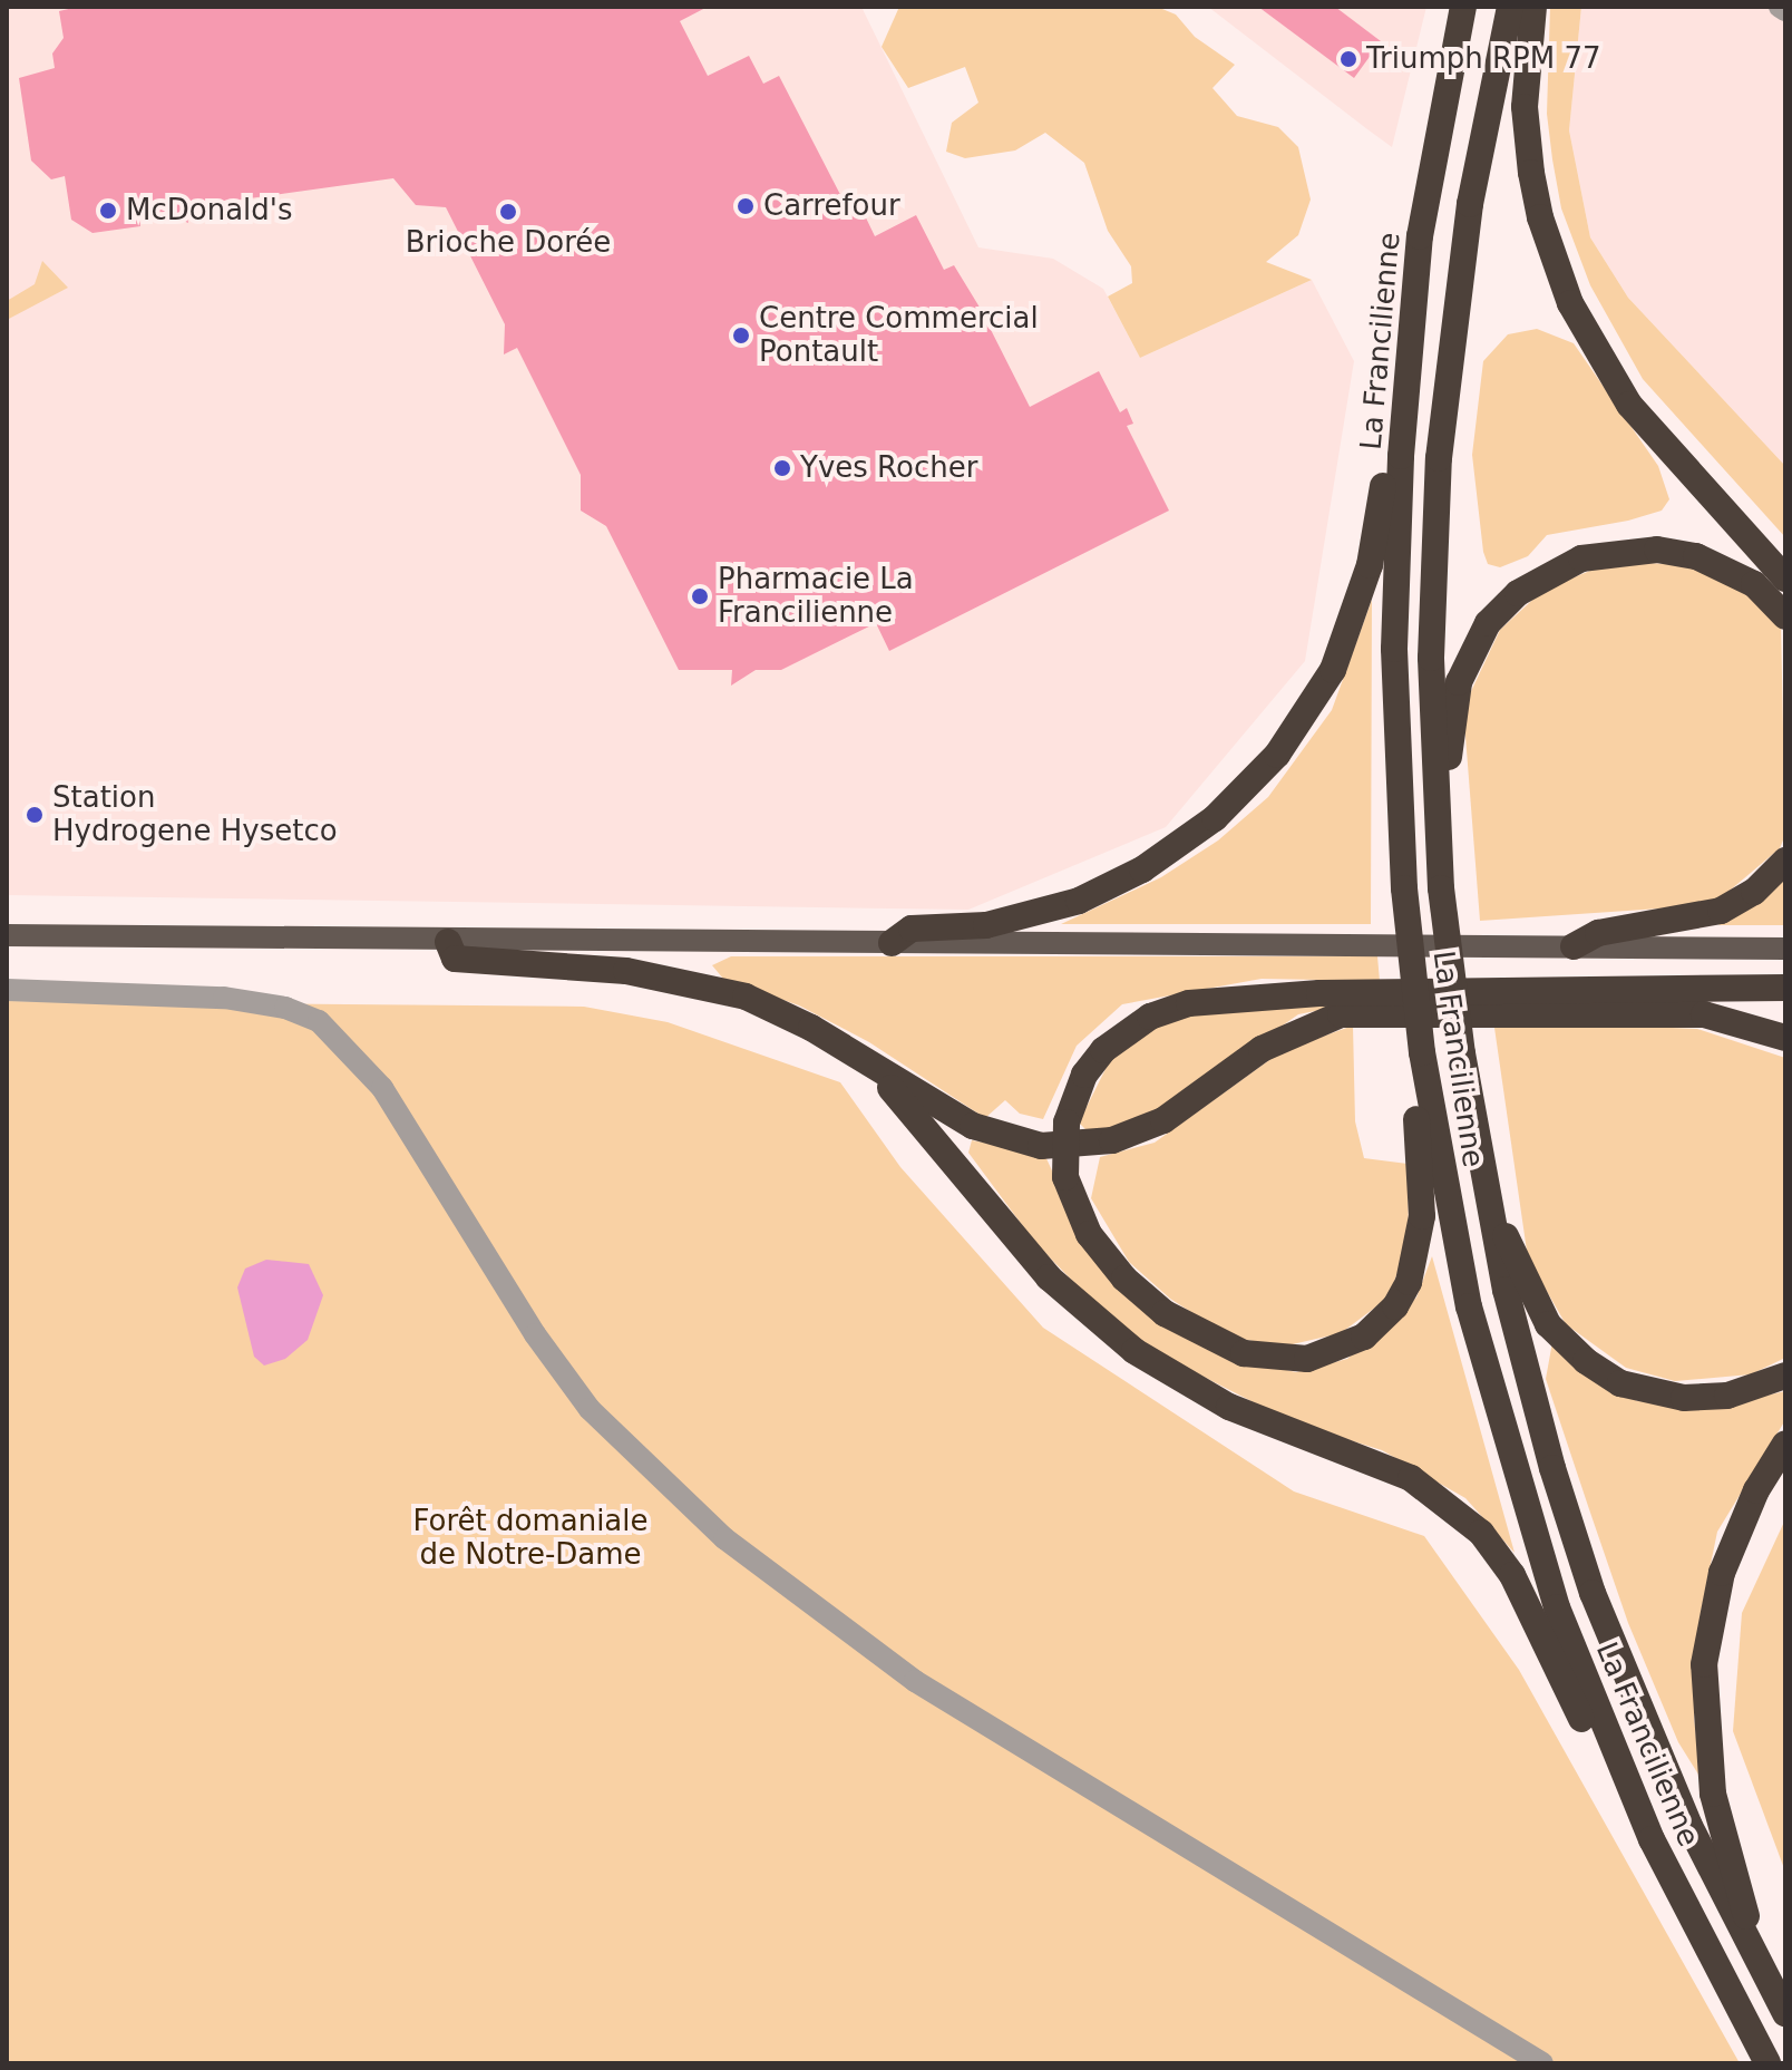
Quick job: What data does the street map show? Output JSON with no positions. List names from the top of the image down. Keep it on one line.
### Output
{"streets":{"highway":["La Francilienne"]},"parks":["Forêt domaniale de Notre-Dame"],"places":["Triumph RPM 77","Carrefour","McDonald's","Brioche Dorée","Centre Commercial Pontault","Yves Rocher","Pharmacie La Francilienne","Station Hydrogene Hysetco"]}
